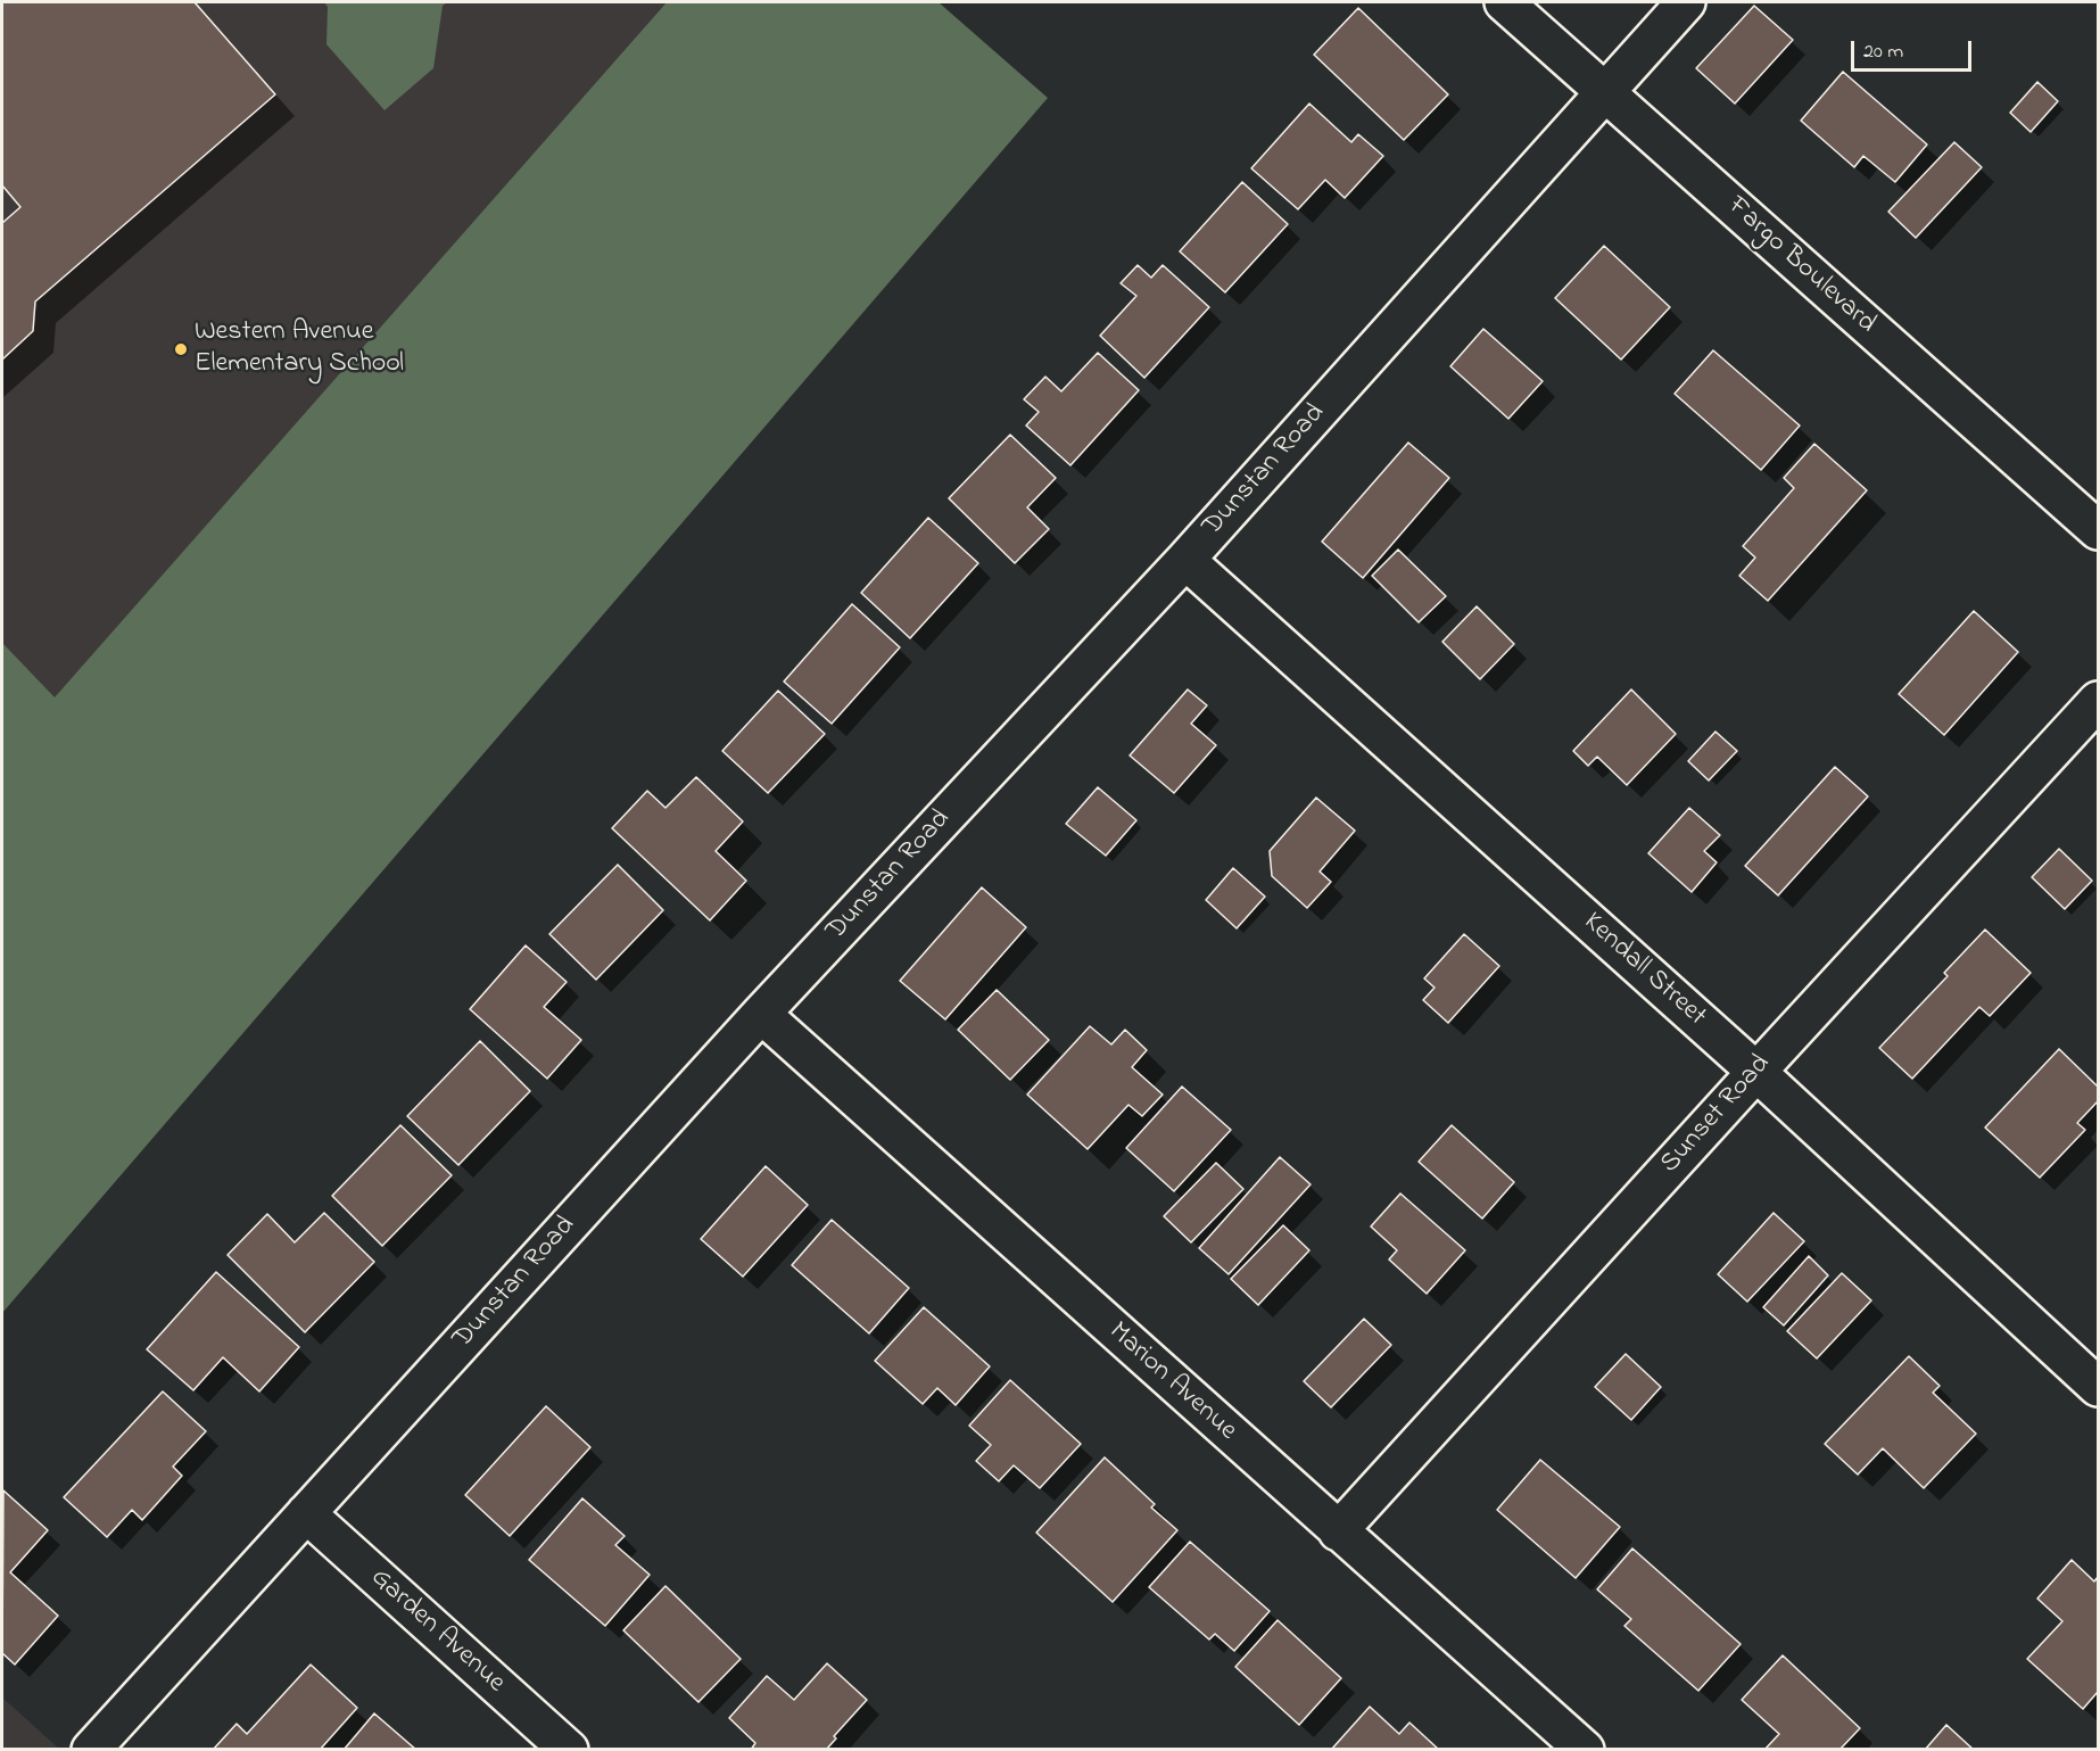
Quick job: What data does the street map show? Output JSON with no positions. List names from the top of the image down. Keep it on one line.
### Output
{"streets":{"street":["Fargo Boulevard","Dunstan Road","Kendall Street","Sunset Road","Marion Avenue","Garden Avenue"]},"crossings":[["Fargo Boulevard","Dunstan Road"],["Dunstan Road","Kendall Street"],["Dunstan Road","Marion Avenue"],["Dunstan Road","Garden Avenue"],["Kendall Street","Sunset Road"],["Sunset Road","Marion Avenue"]],"places":["Western Avenue Elementary School"],"scale_bar":"20 m"}
